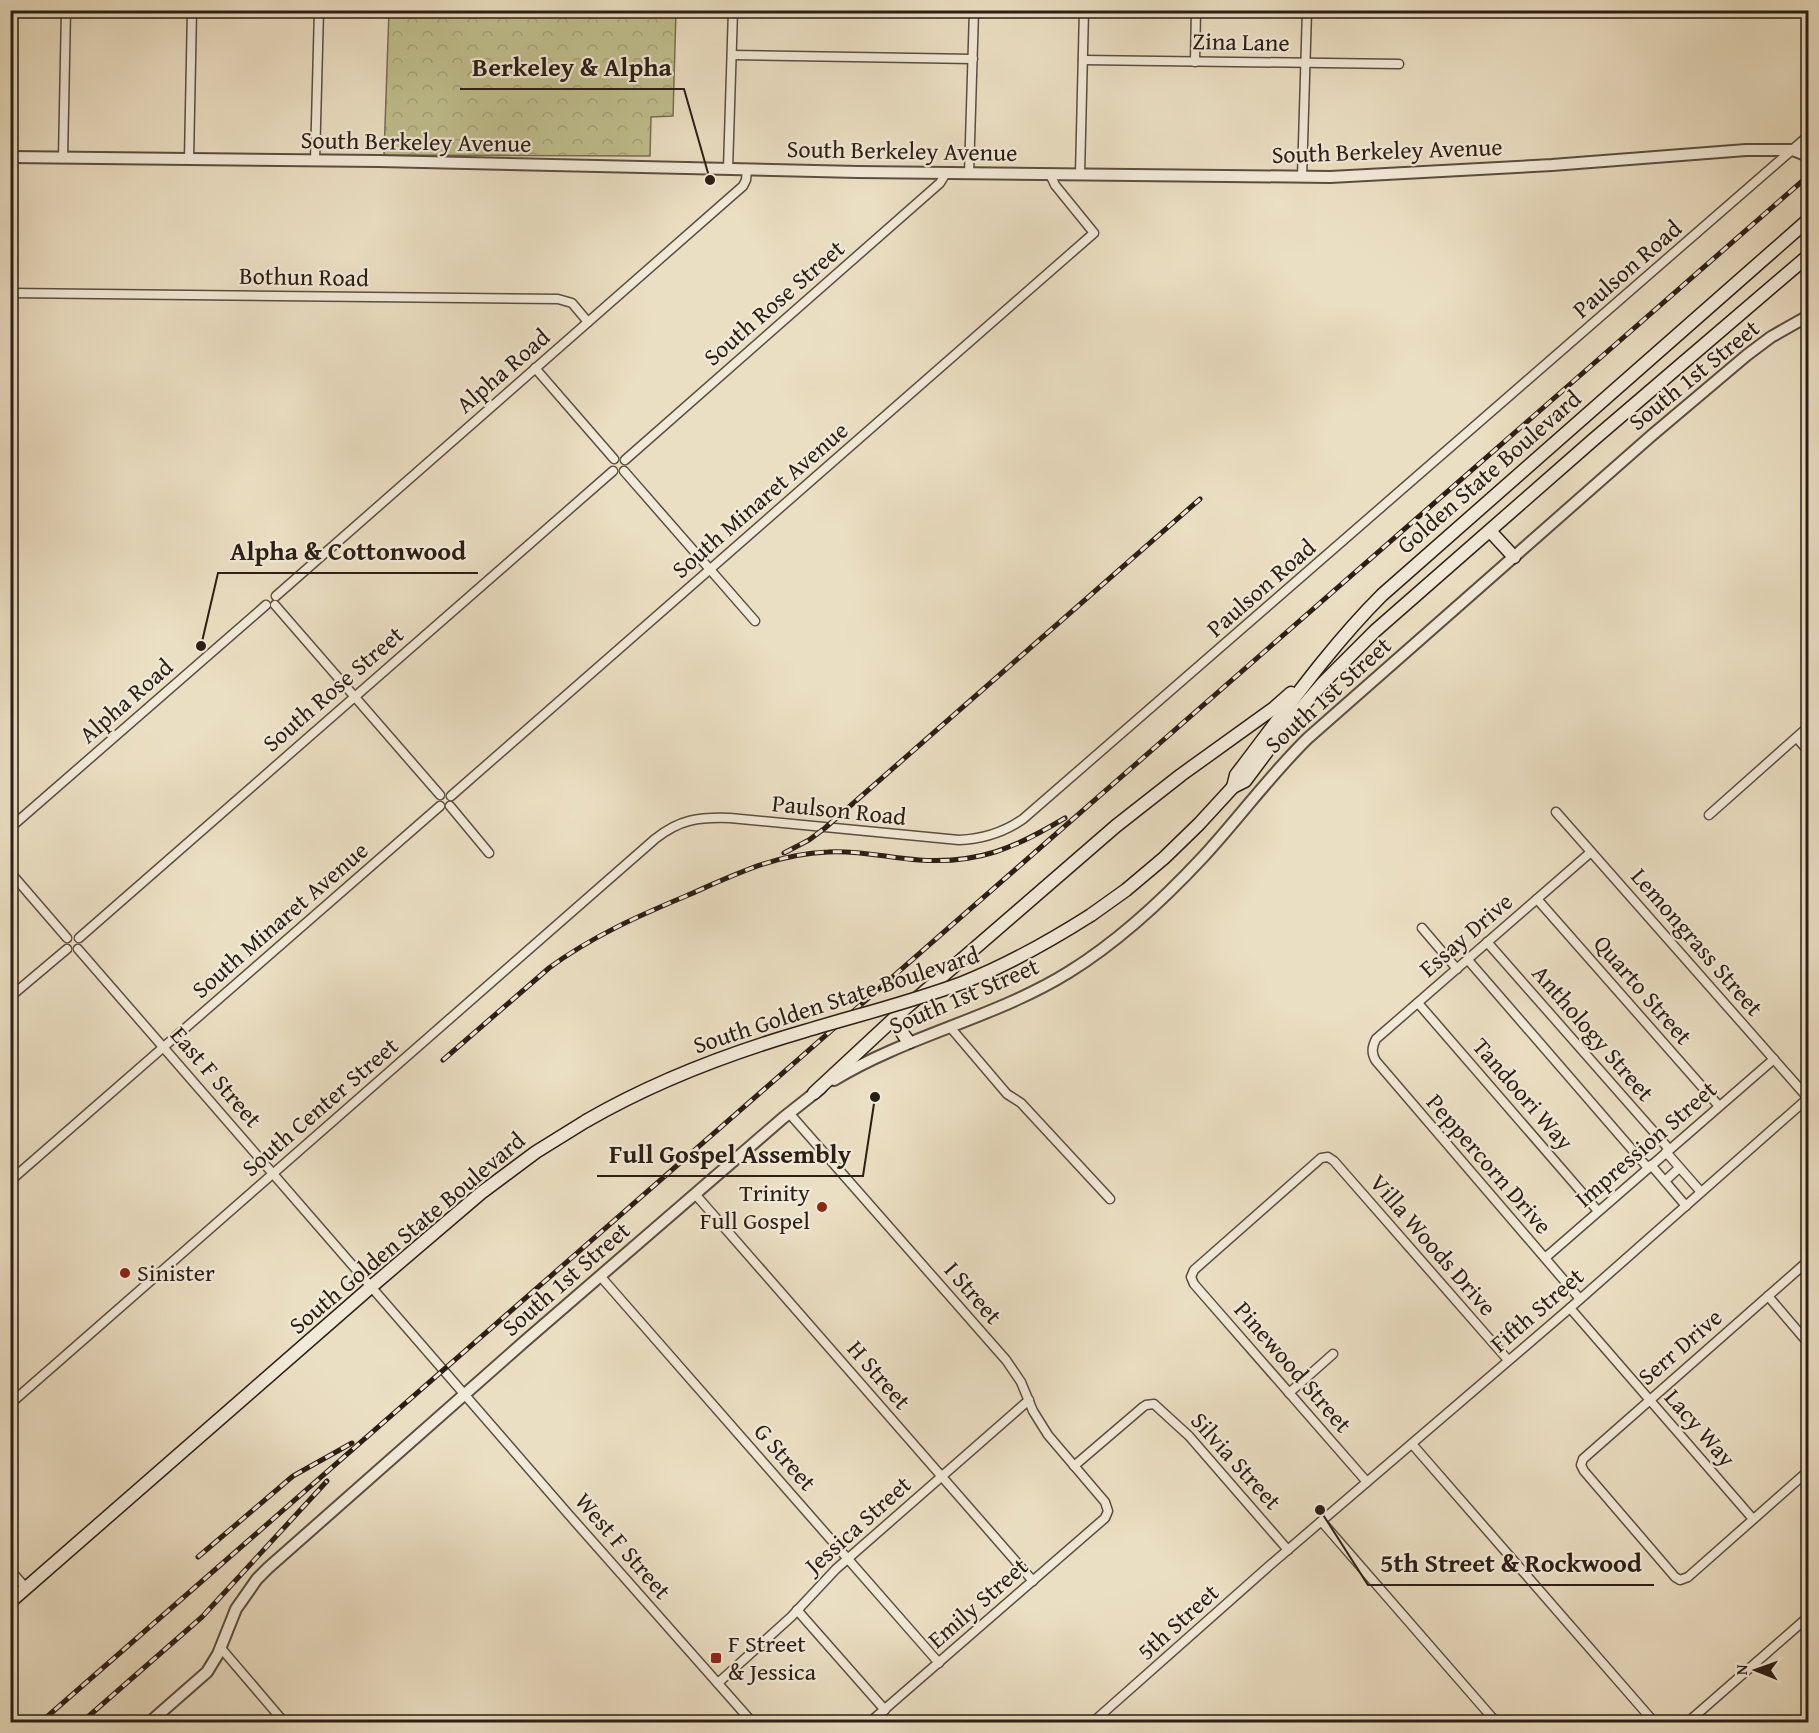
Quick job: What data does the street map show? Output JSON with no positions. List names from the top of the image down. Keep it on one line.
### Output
{"streets":{"main road":["Golden State Boulevard","South Golden State Boulevard"],"street":["Zina Lane","South Berkeley Avenue","Paulson Road","Bothun Road","South Rose Street","Alpha Road","South 1st Street","South Minaret Avenue","Essay Drive","Lemongrass Street","Quarto Street","Anthology Street","East F Street","Tandoori Way","South Center Street","Impression Street","Peppercorn Drive","Villa Woods Drive","I Street","Fifth Street","Serr Drive","Pinewood Street","H Street","Lacy Way","G Street","Silvia Street","Jessica Street","West F Street","Emily Street","5th Street"]},"crossings":[["South Berkeley Avenue","Paulson Road"],["South Berkeley Avenue","South Rose Street"],["South Berkeley Avenue","Alpha Road"],["South Berkeley Avenue","South Minaret Avenue"],["Paulson Road","South Center Street"],["Bothun Road","Alpha Road"],["South Rose Street","East F Street"],["South 1st Street","East F Street"],["South 1st Street","I Street"],["South 1st Street","H Street"],["South 1st Street","G Street"],["South 1st Street","West F Street"],["Golden State Boulevard","South Golden State Boulevard"],["South Minaret Avenue","East F Street"],["Essay Drive","Lemongrass Street"],["Essay Drive","Quarto Street"],["Essay Drive","Anthology Street"],["Essay Drive","Tandoori Way"],["Essay Drive","Peppercorn Drive"],["Lemongrass Street","Impression Street"],["Lemongrass Street","Fifth Street"],["Quarto Street","Impression Street"],["South Golden State Boulevard","East F Street"],["Anthology Street","Impression Street"],["Anthology Street","Fifth Street"],["East F Street","South Center Street"],["East F Street","West F Street"],["Tandoori Way","Impression Street"],["Impression Street","Peppercorn Drive"],["Peppercorn Drive","Fifth Street"],["Villa Woods Drive","Fifth Street"],["Villa Woods Drive","Pinewood Street"],["I Street","Silvia Street"],["I Street","Jessica Street"],["I Street","Emily Street"],["Fifth Street","Pinewood Street"],["Fifth Street","Lacy Way"],["Fifth Street","Silvia Street"],["Fifth Street","5th Street"],["Serr Drive","Lacy Way"],["H Street","Jessica Street"],["H Street","Emily Street"],["G Street","Jessica Street"],["G Street","Emily Street"],["Silvia Street","5th Street"],["Jessica Street","West F Street"]],"places":{"other":["Berkeley & Alpha","Alpha & Cottonwood","Full Gospel Assembly","Trinity Full Gospel","Sinister","5th Street & Rockwood"],"transit":["F Street & Jessica"]},"north":"left"}
